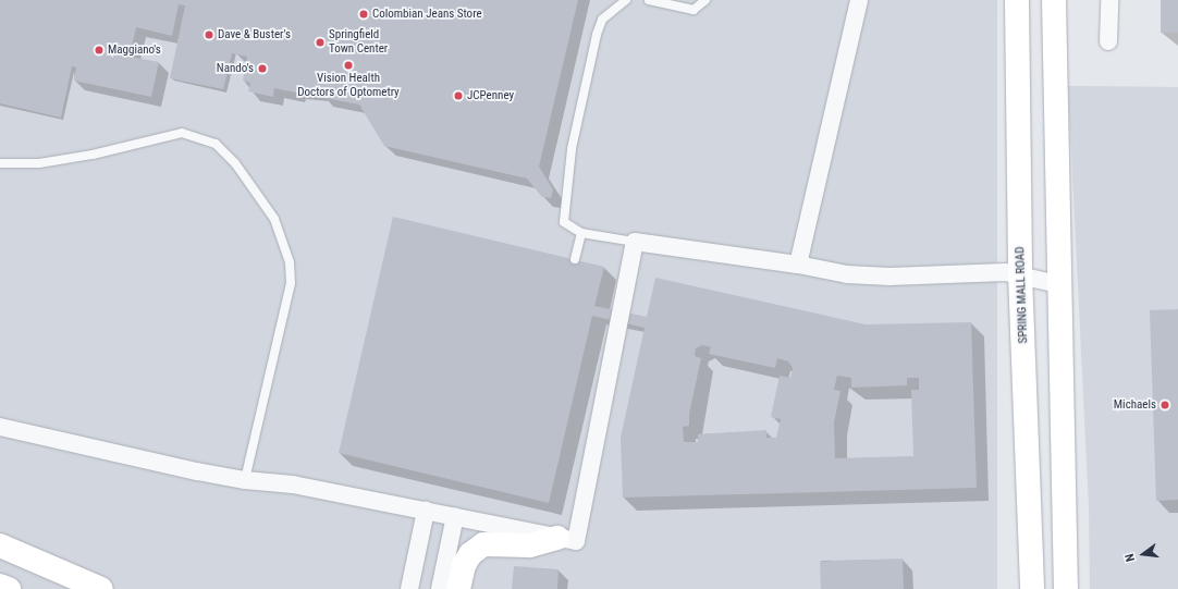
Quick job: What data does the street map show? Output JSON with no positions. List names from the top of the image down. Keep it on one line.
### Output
{"streets":{"main road":["SPRING MALL ROAD"]},"places":["Colombian Jeans Store","Dave & Buster's","Springfield Town Center","Maggiano's","Vision Health Doctors of Optometry","Nando's","JCPenney","Michaels"],"north":"left"}
